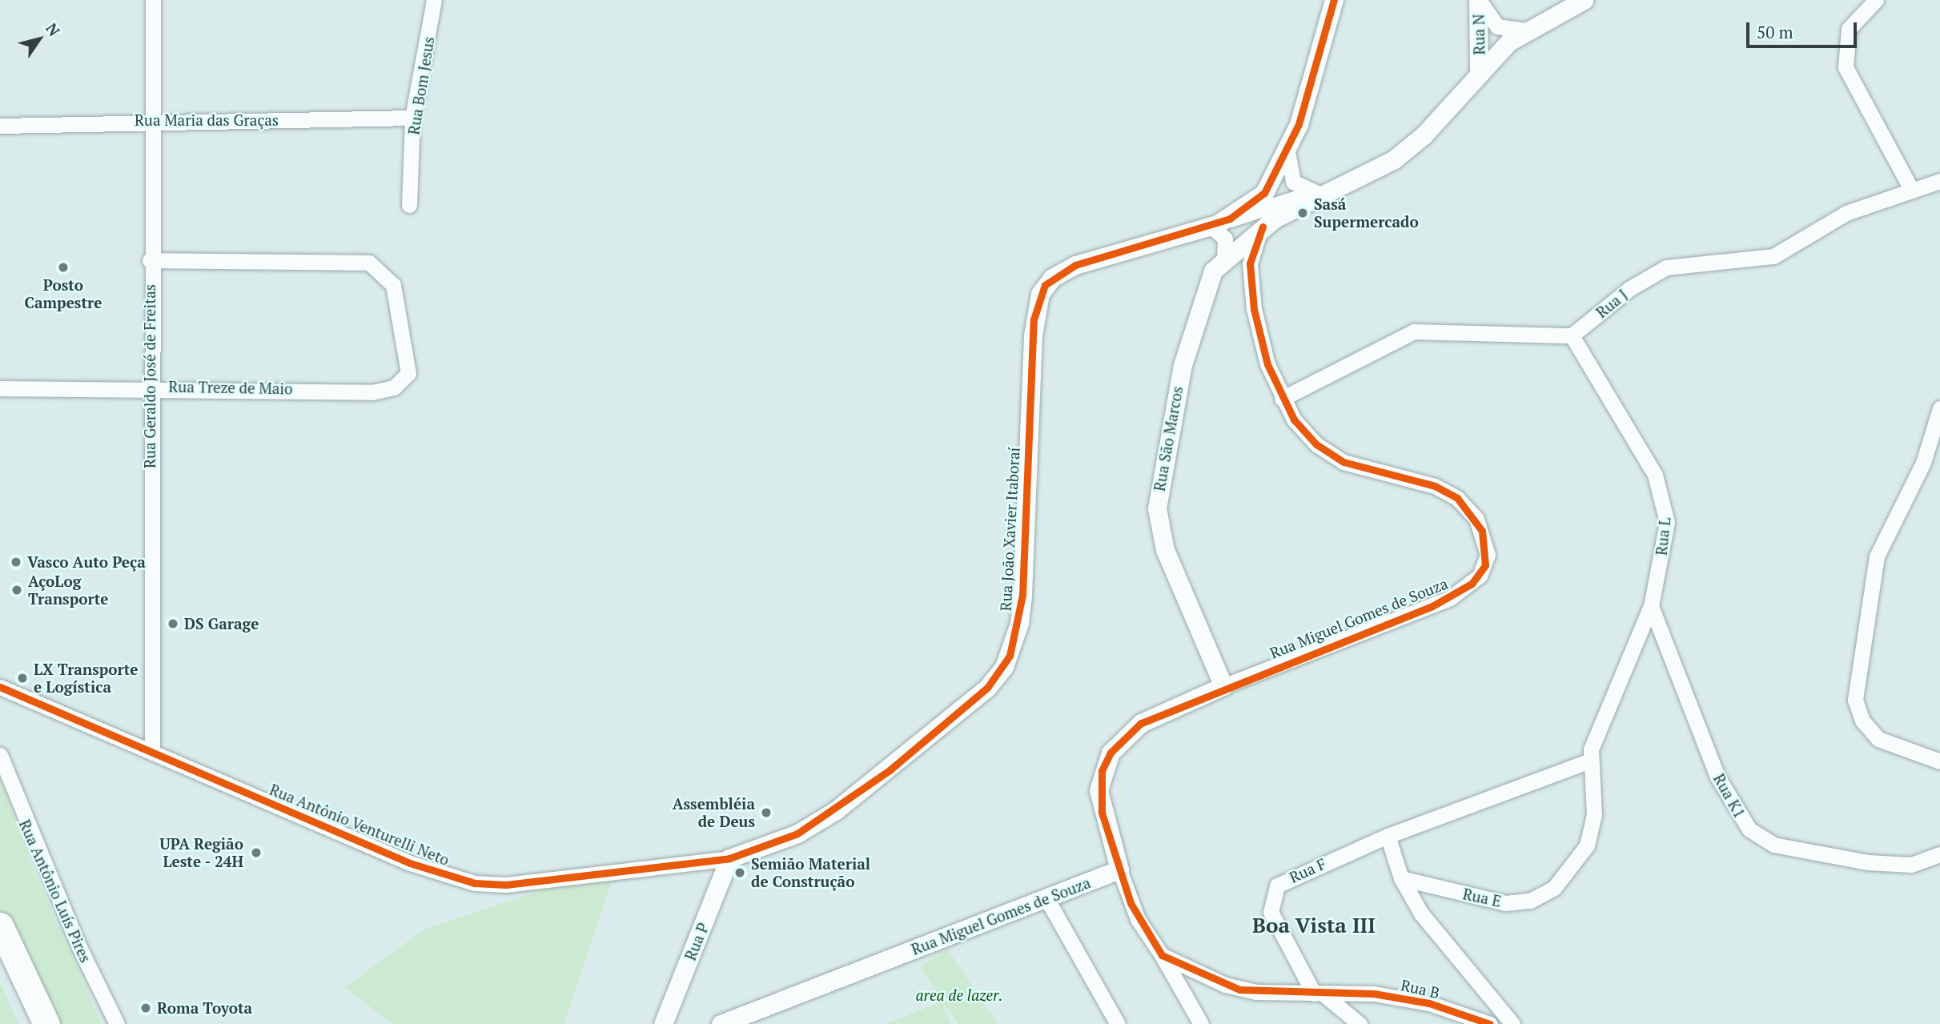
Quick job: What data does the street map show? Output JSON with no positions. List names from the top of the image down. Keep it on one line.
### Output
{"streets":{"street":["Rua N","Rua Bom Jesus","Rua Maria das Graças","Rua J","Rua Geraldo José de Freitas","Rua Treze de Maio","Rua São Marcos","Rua João Xavier Itaboraí","Rua L","Rua Miguel Gomes de Souza","Rua K1","Rua Antônio Venturelli Neto","Rua F","Rua Antônio Luís Pires","Rua E","Rua P","Rua B"]},"crossings":[["Rua Bom Jesus","Rua Maria das Graças"],["Rua Maria das Graças","Rua Geraldo José de Freitas"],["Rua J","Rua L"],["Rua Geraldo José de Freitas","Rua Treze de Maio"],["Rua Geraldo José de Freitas","Rua Antônio Venturelli Neto"],["Rua São Marcos","Rua Miguel Gomes de Souza"],["Rua João Xavier Itaboraí","Rua Antônio Venturelli Neto"],["Rua João Xavier Itaboraí","Rua P"],["Rua L","Rua K1"],["Rua L","Rua E"],["Rua Antônio Venturelli Neto","Rua P"],["Rua F","Rua B"]],"districts":["Boa Vista III"],"parks":["area de lazer."],"places":["Sasá Supermercado","Posto Campestre","Vasco Auto Peça","AçoLog Transporte","DS Garage","LX Transporte e Logística","Assembléia de Deus","UPA Região Leste - 24H","Semião Material de Construção","Roma Toyota"],"scale_bar":"50 m","north":"top right"}
